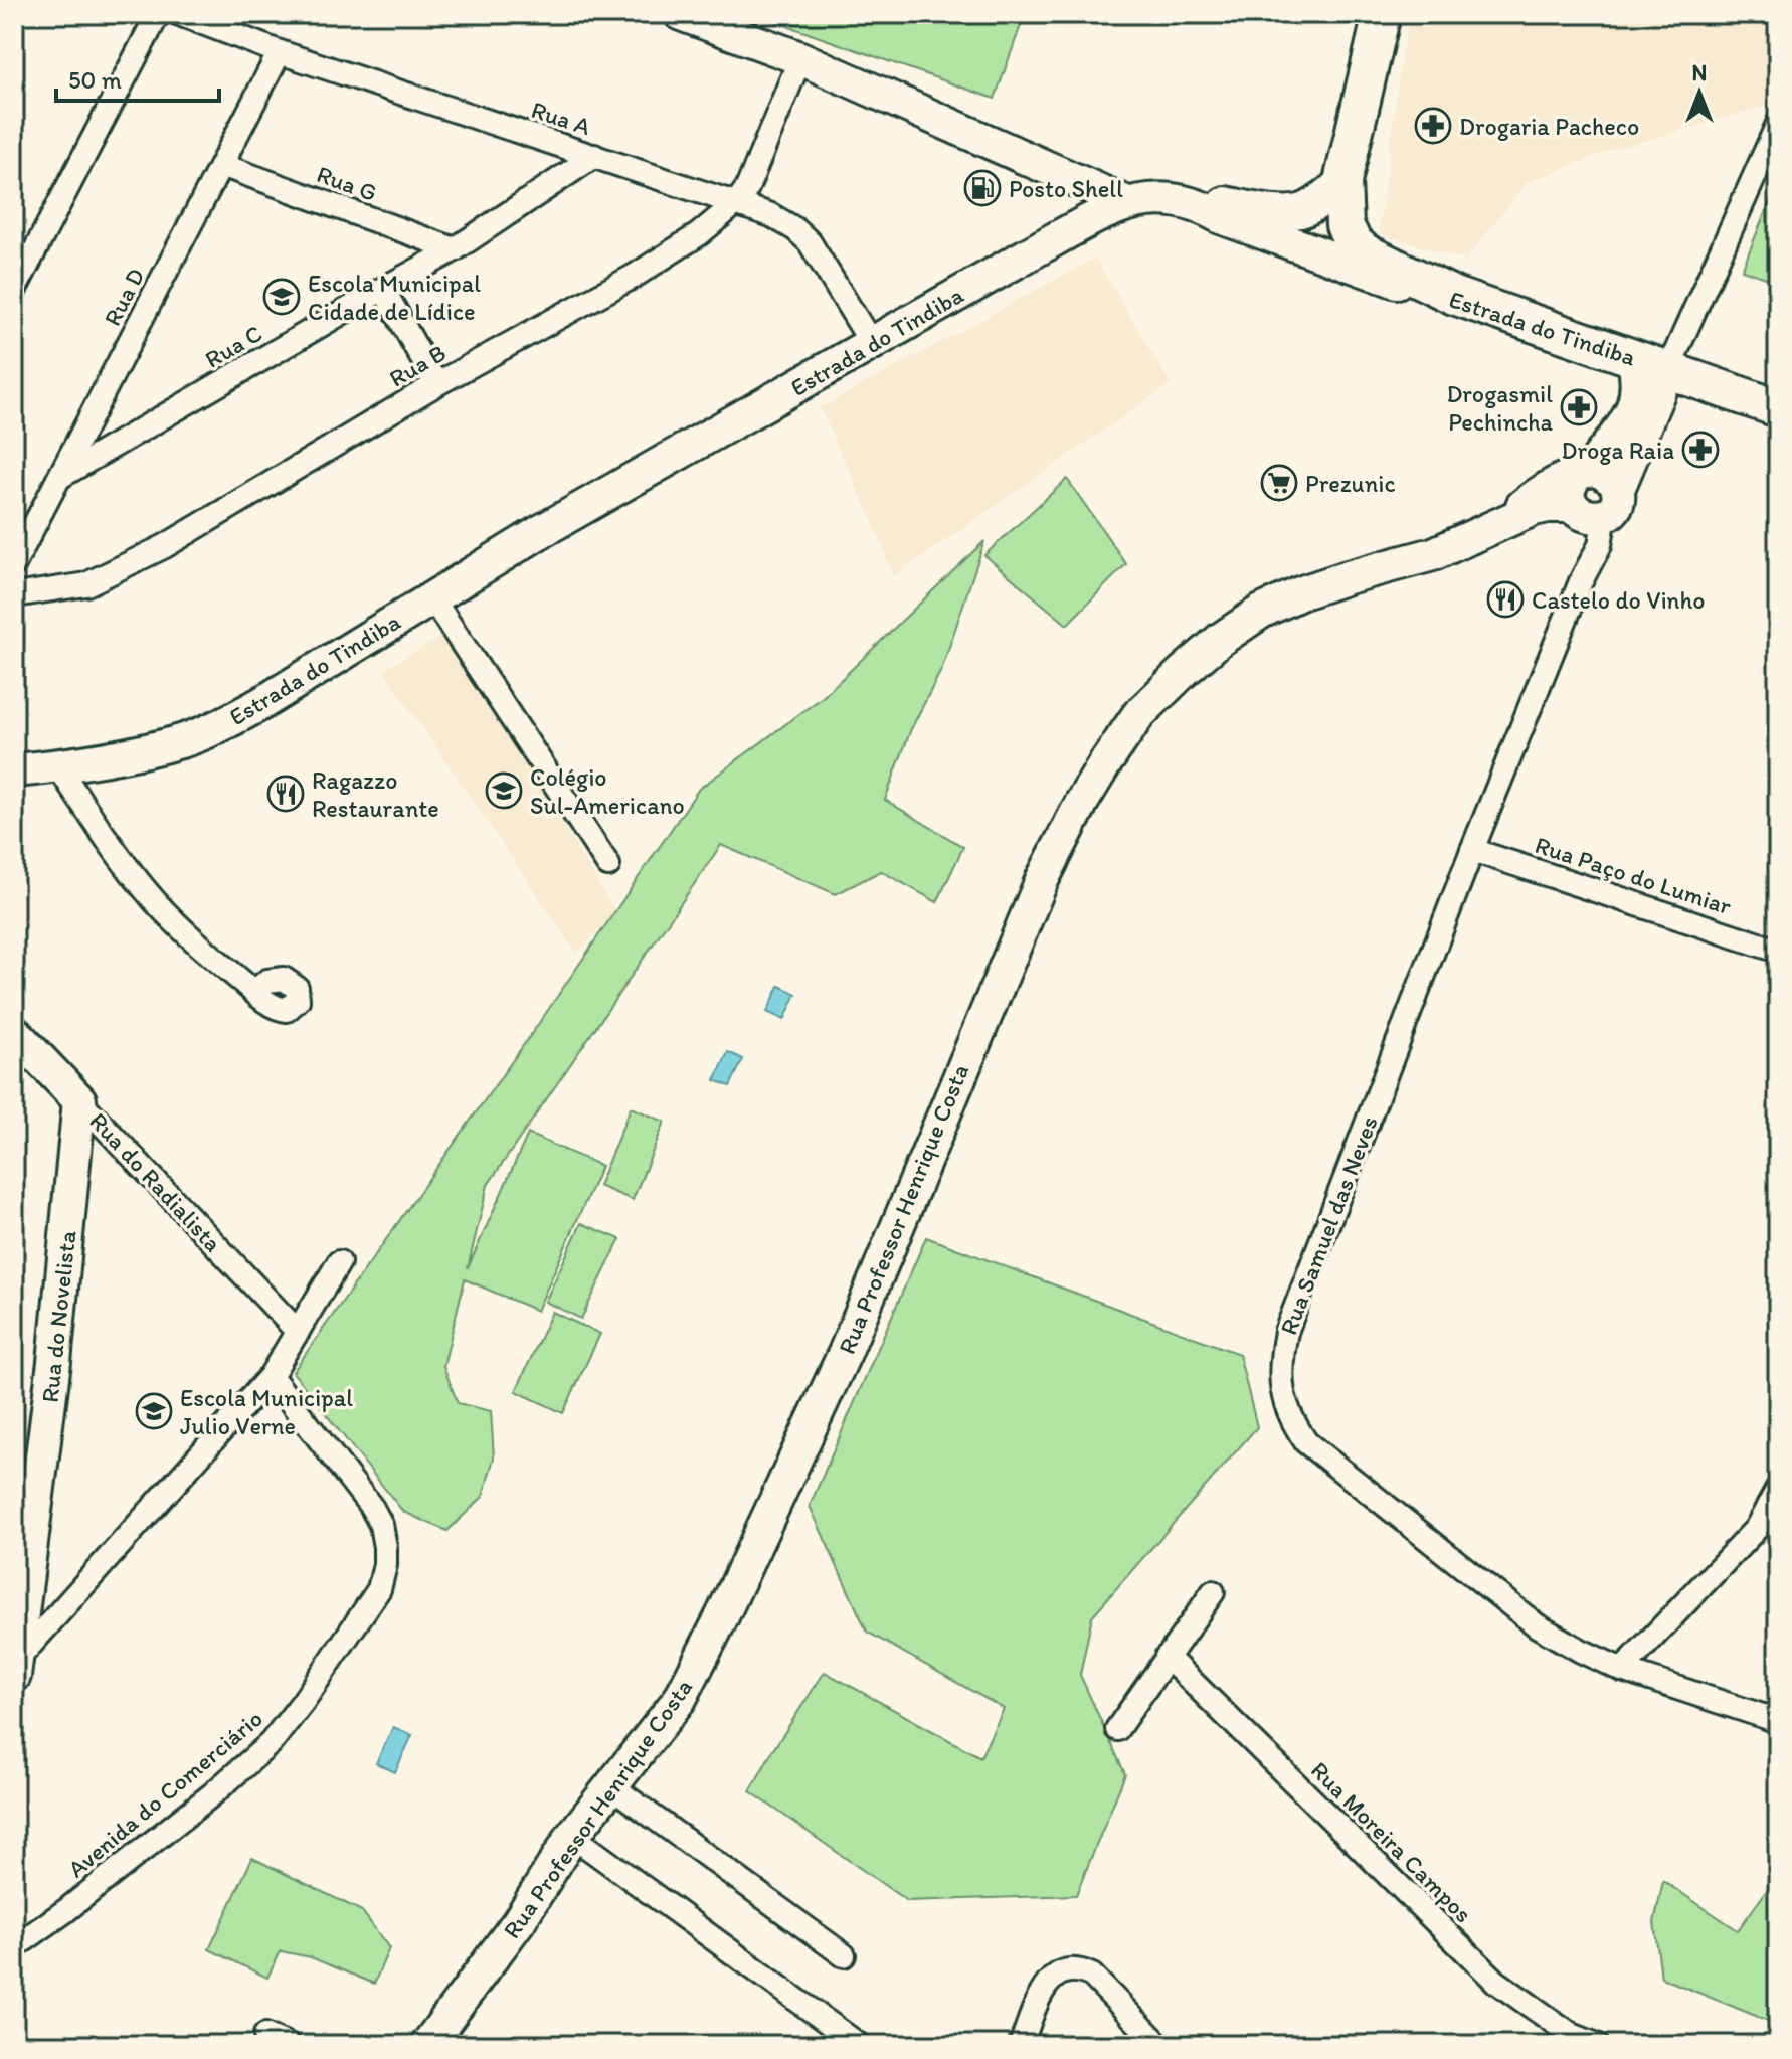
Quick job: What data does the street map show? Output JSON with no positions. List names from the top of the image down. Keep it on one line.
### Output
{"streets":{"main road":["Estrada do Tindiba"],"street":["Rua A","Rua G","Rua D","Rua C","Rua B","Rua Paço do Lumiar","Rua do Radialista","Rua Professor Henrique Costa","Rua Samuel das Neves","Rua do Novelista","Avenida do Comerciário","Rua Moreira Campos"]},"crossings":[["Rua A","Rua D"],["Rua A","Estrada do Tindiba"],["Rua A","Rua C"],["Rua A","Rua B"],["Rua G","Rua D"],["Rua G","Rua C"],["Rua D","Rua C"],["Estrada do Tindiba","Rua Professor Henrique Costa"],["Estrada do Tindiba","Rua Samuel das Neves"],["Rua Paço do Lumiar","Rua Samuel das Neves"],["Rua do Radialista","Rua do Novelista"],["Rua Professor Henrique Costa","Rua Samuel das Neves"]],"places":{"pharmacy":["Drogaria Pacheco","Drogasmil Pechincha","Droga Raia"],"fuel station":["Posto Shell"],"school or university":["Escola Municipal Cidade de Lídice","Colégio Sul-Americano","Escola Municipal Julio Verne"],"supermarket":["Prezunic"],"restaurant":["Castelo do Vinho","Ragazzo Restaurante"]},"scale_bar":"50 m","north":"top"}
